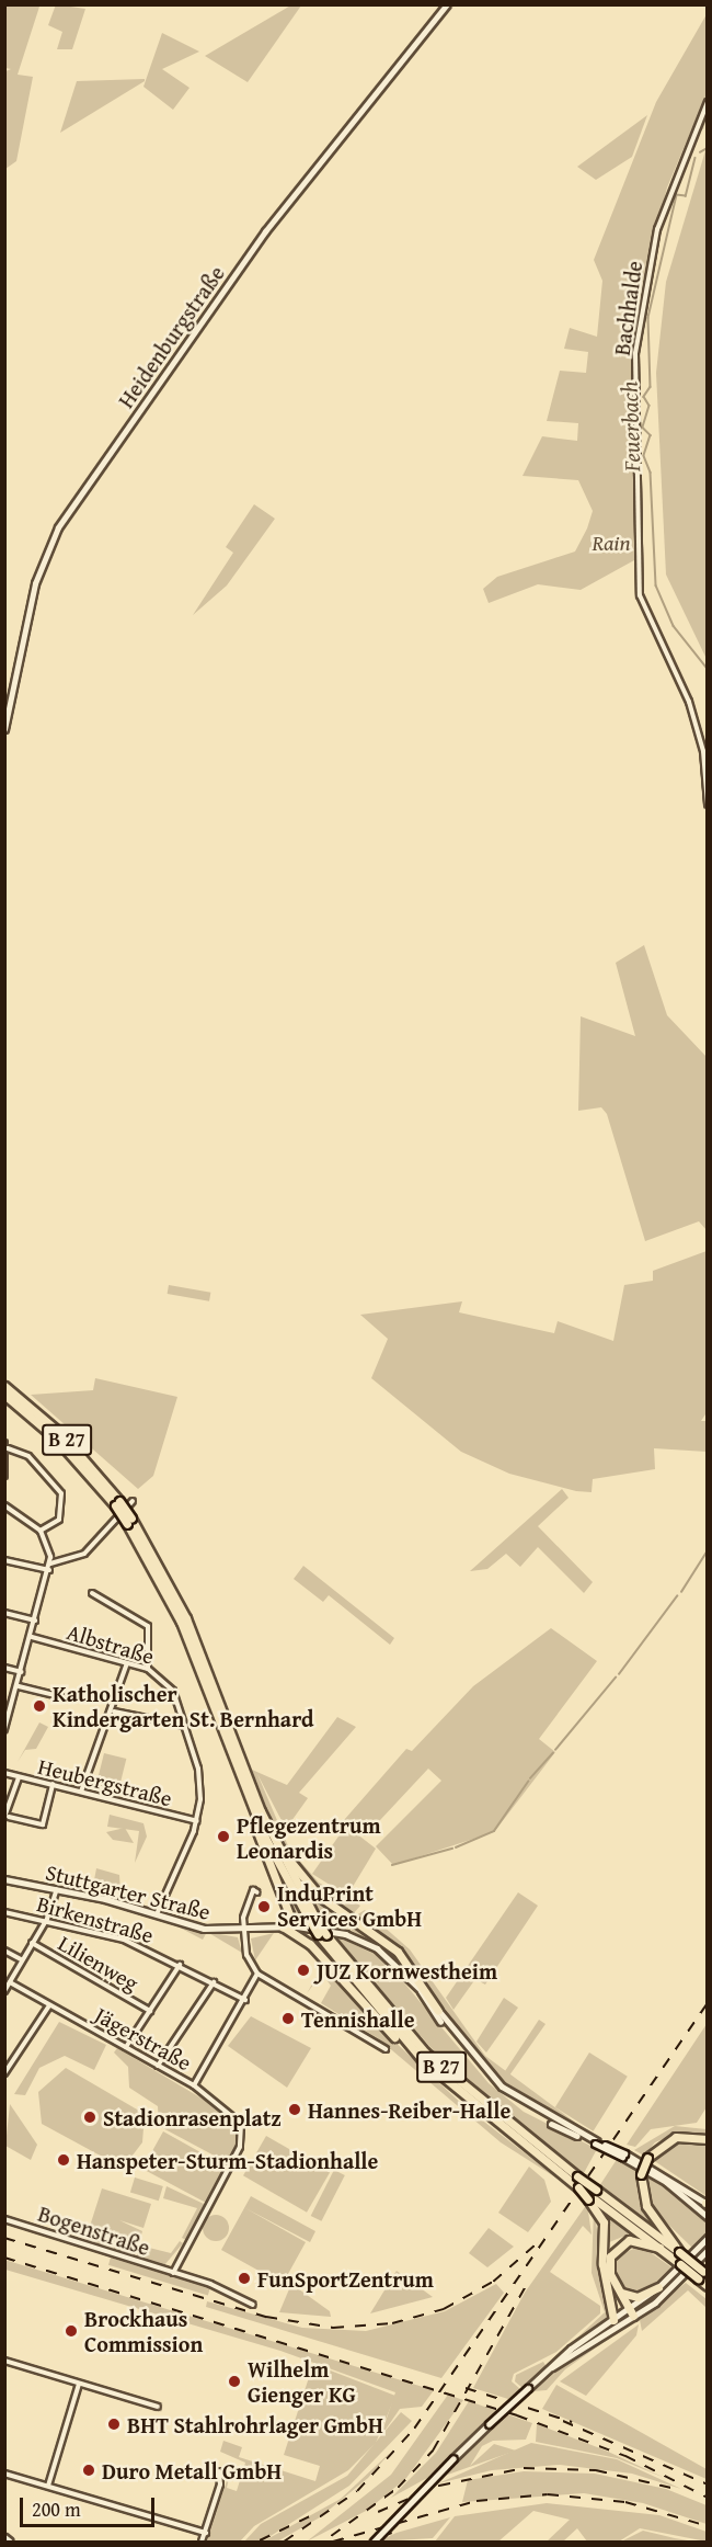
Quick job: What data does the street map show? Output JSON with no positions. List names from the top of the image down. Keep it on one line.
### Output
{"streets":{"highway":["B 27"],"main road":["Heidenburgstraße","Stuttgarter Straße"],"street":["Bachhalde","Albstraße","Heubergstraße","Birkenstraße","Lilienweg","Jägerstraße","Bogenstraße"]},"crossings":[["B 27","Stuttgarter Straße"],["Albstraße","Heubergstraße"],["Albstraße","Stuttgarter Straße"],["Jägerstraße","Bogenstraße"]],"water":["Feuerbach"],"parks":["Rain"],"places":["Katholischer Kindergarten St. Bernhard","Pflegezentrum Leonardis","InduPrint Services GmbH","JUZ Kornwestheim","Tennishalle","Hannes-Reiber-Halle","Stadionrasenplatz","Hanspeter-Sturm-Stadionhalle","FunSportZentrum","Brockhaus Commission","Wilhelm Gienger KG","BHT Stahlrohrlager GmbH","Duro Metall GmbH"],"scale_bar":"200 m"}
